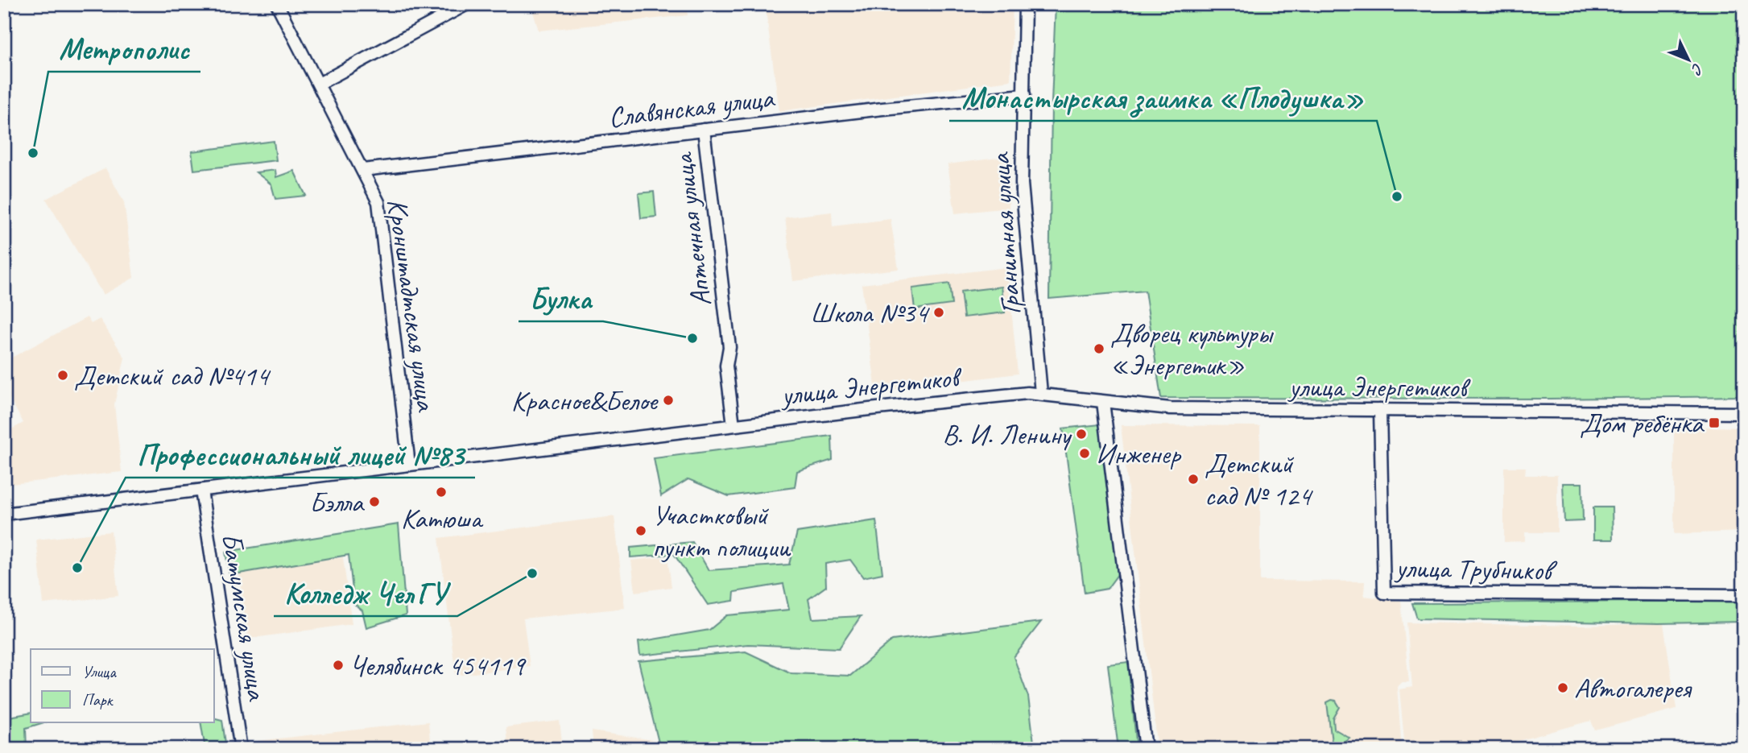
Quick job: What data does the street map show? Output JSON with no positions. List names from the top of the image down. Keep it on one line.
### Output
{"streets":{"street":["Славянская улица","Аптечная улица","Гранитная улица","Кронштадтская улица","улица Энергетиков","улица Трубников","Батумская улица"]},"crossings":[["Славянская улица","Аптечная улица"],["Славянская улица","Гранитная улица"],["Славянская улица","Кронштадтская улица"],["Аптечная улица","улица Энергетиков"],["Гранитная улица","улица Энергетиков"],["Кронштадтская улица","улица Энергетиков"],["улица Энергетиков","улица Трубников"],["улица Энергетиков","Батумская улица"]],"places":{"other":["Метрополис","Монастырская заимка «Плодушка»","Школа №34","Булка","Дворец культуры «Энергетик»","Детский сад №414","Красное&Белое","В. И. Ленину","Инженер","Детский сад № 124","Катюша","Бэлла","Участковый пункт полиции","Профессиональный лицей №83","Колледж ЧелГУ","Челябинск 454119","Автогалерея"],"transit":["Дом ребёнка"]},"legend":["Улица","Парк"],"north":"bottom right"}
